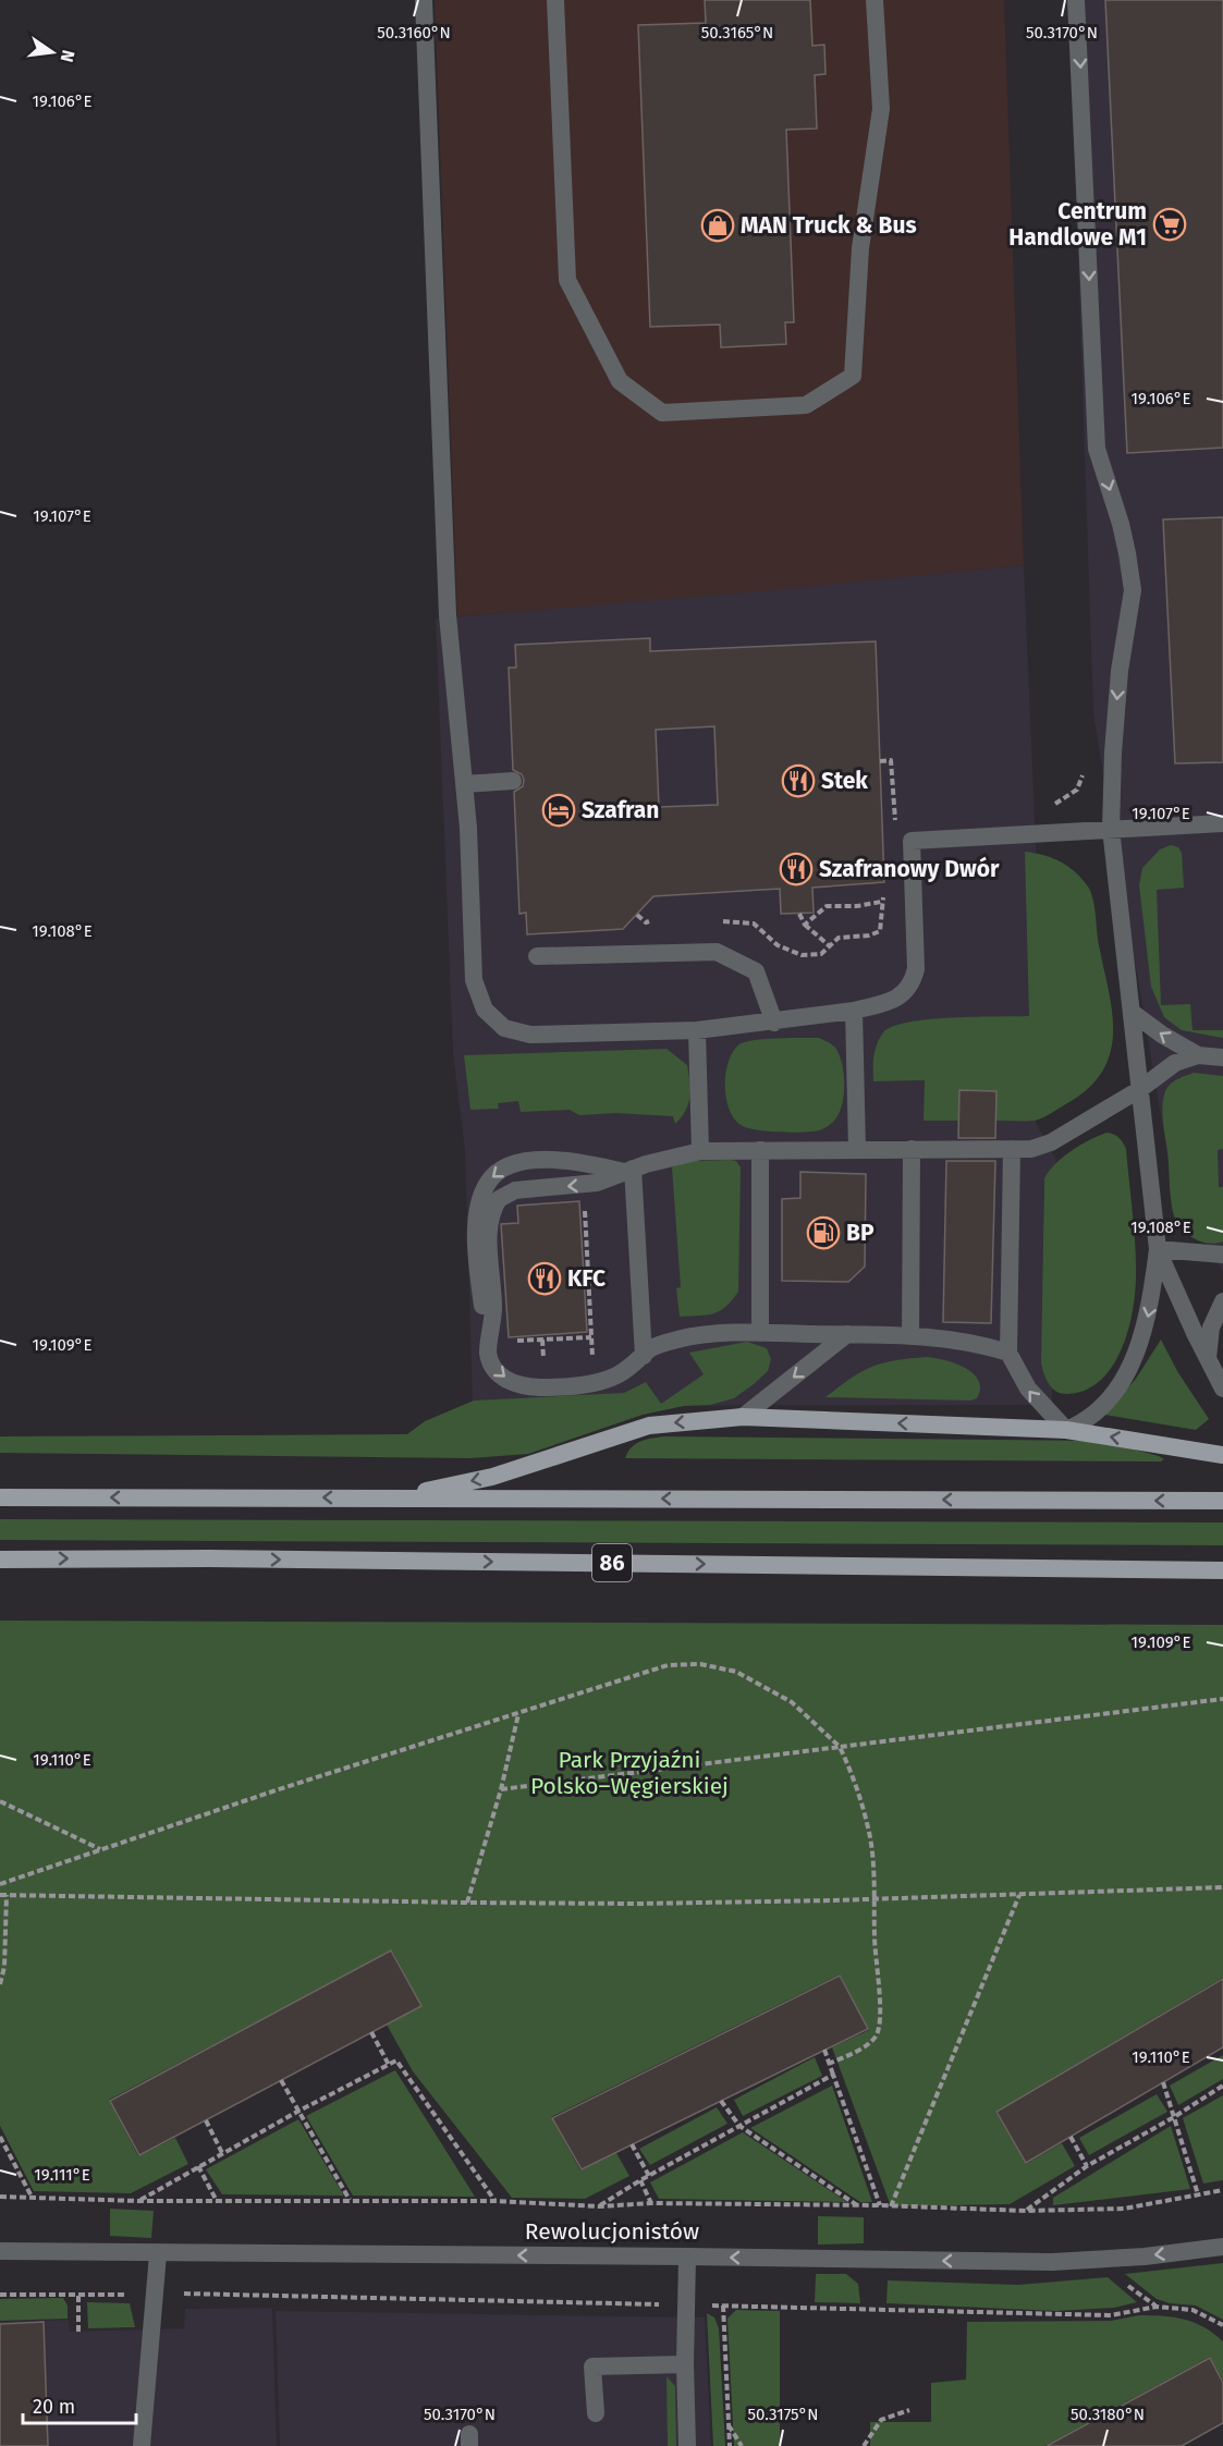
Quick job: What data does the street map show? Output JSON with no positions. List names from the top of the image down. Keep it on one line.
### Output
{"streets":{"main road":["86"],"street":["Rewolucjonistów"]},"one_way":["Rewolucjonistów"],"parks":["Park Przyjaźni Polsko–Węgierskiej"],"places":{"supermarket":["Centrum Handlowe M1"],"shop":["MAN Truck & Bus"],"restaurant":["Stek","Szafranowy Dwór","KFC"],"hotel":["Szafran"],"fuel station":["BP"]},"scale_bar":"20 m","north":"right","coordinates":["50.3165°N","50.3170°N","50.3160°N","19.106°E","19.107°E","19.108°E","19.109°E","19.110°E","19.111°E","50.3175°N","50.3180°N"]}
